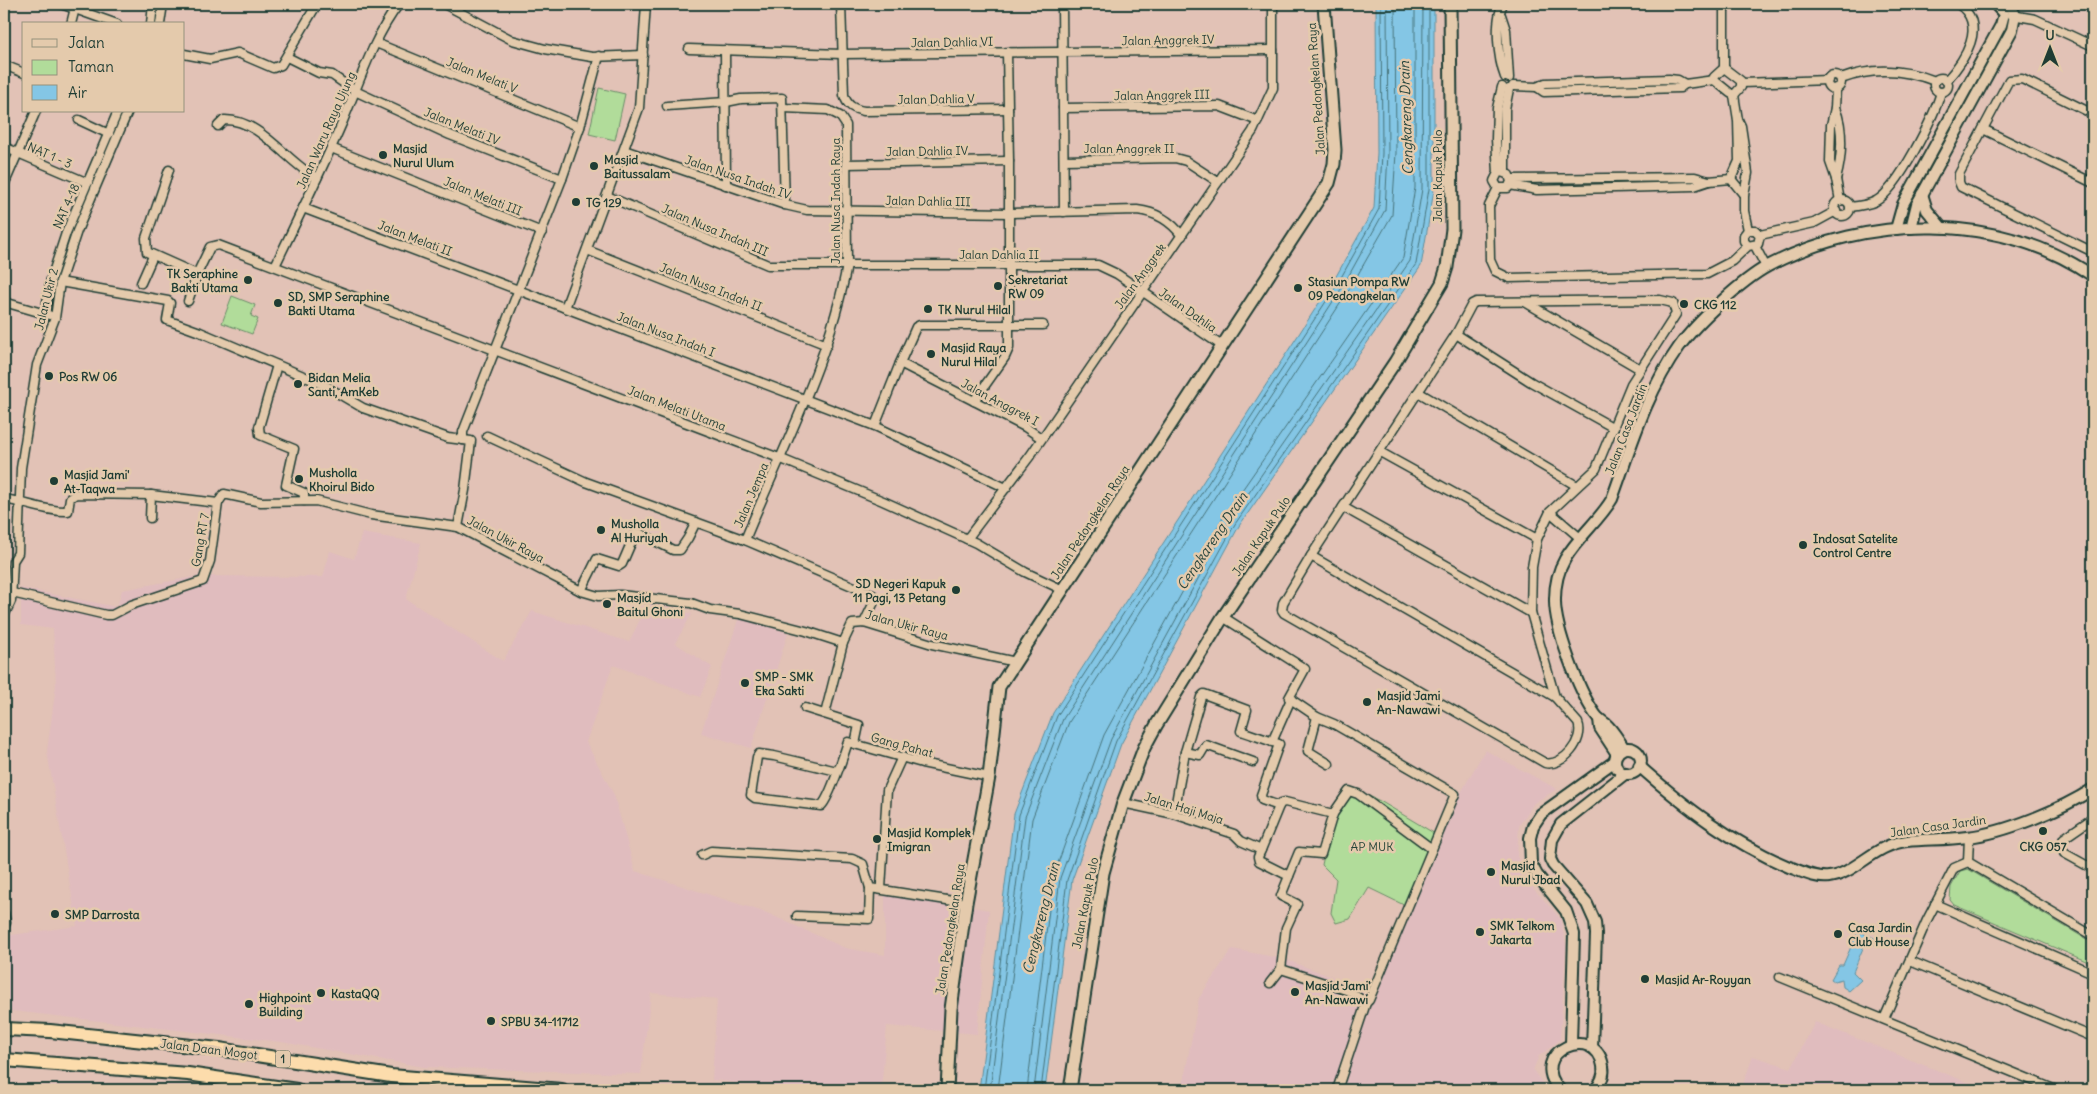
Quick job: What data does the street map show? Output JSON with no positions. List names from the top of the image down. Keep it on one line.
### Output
{"streets":{"highway":["Jalan Daan Mogot","1"],"main road":["Jalan Pedongkelan Raya","Jalan Kapuk Pulo"],"street":["Jalan Anggrek IV","Jalan Dahlia VI","Jalan Melati V","Jalan Anggrek III","Jalan Dahlia V","Jalan Melati IV","Jalan Waru Raya Ujung","Jalan Anggrek II","Jalan Dahlia IV","NAT 1 - 3","Jalan Nusa Indah IV","Jalan Melati III","Jalan Nusa Indah Raya","Jalan Dahlia III","NAT 4-18","Jalan Nusa Indah III","Jalan Melati II","Jalan Dahlia II","Jalan Anggrek","Jalan Nusa Indah II","Jalan Ukir 2","Jalan Dahlia","Jalan Nusa Indah I","Jalan Anggrek I","Jalan Melati Utama","Jalan Casa Jardin","Jalan Jempa","Jalan Ukir Raya","Gang RT 7","Gang Pahat","Jalan Haji Maja"]},"crossings":[["Jalan Anggrek IV","Jalan Dahlia VI"],["Jalan Anggrek IV","Jalan Anggrek"],["Jalan Dahlia VI","Jalan Dahlia V"],["Jalan Melati V","Jalan Waru Raya Ujung"],["Jalan Pedongkelan Raya","Jalan Dahlia"],["Jalan Pedongkelan Raya","Jalan Melati Utama"],["Jalan Pedongkelan Raya","Jalan Ukir Raya"],["Jalan Pedongkelan Raya","Gang Pahat"],["Jalan Anggrek III","Jalan Anggrek"],["Jalan Melati IV","Jalan Waru Raya Ujung"],["Jalan Waru Raya Ujung","Jalan Melati III"],["Jalan Waru Raya Ujung","Jalan Melati II"],["Jalan Waru Raya Ujung","Jalan Melati Utama"],["Jalan Anggrek II","Jalan Anggrek"],["Jalan Dahlia IV","Jalan Nusa Indah Raya"],["NAT 1 - 3","NAT 4-18"],["Jalan Kapuk Pulo","Jalan Haji Maja"],["Jalan Nusa Indah IV","Jalan Nusa Indah Raya"],["Jalan Nusa Indah IV","Jalan Dahlia III"],["Jalan Nusa Indah Raya","Jalan Dahlia III"],["Jalan Nusa Indah Raya","Jalan Nusa Indah III"],["Jalan Nusa Indah Raya","Jalan Dahlia II"],["Jalan Nusa Indah Raya","Jalan Nusa Indah II"],["Jalan Nusa Indah Raya","Jalan Nusa Indah I"],["Jalan Nusa Indah Raya","Jalan Melati Utama"],["Jalan Nusa Indah Raya","Jalan Jempa"],["Jalan Nusa Indah III","Jalan Dahlia II"],["Jalan Melati II","Jalan Nusa Indah I"],["Jalan Dahlia II","Jalan Anggrek"],["Jalan Dahlia II","Jalan Dahlia"],["Jalan Anggrek","Jalan Dahlia"],["Jalan Anggrek","Jalan Anggrek I"],["Jalan Anggrek","Jalan Melati Utama"],["Jalan Ukir 2","Jalan Ukir Raya"],["Jalan Melati Utama","Jalan Jempa"],["Jalan Ukir Raya","Gang RT 7"]],"water":["Cengkareng Drain"],"parks":["AP MUK"],"places":["Masjid Nurul Ulum","Masjid Baitussalam","TG 129","TK Seraphine Bakti Utama","Sekretariat RW 09","Stasiun Pompa RW 09 Pedongkelan","SD, SMP Seraphine Bakti Utama","CKG 112","TK Nurul Hilal","Masjid Raya Nurul Hilal","Pos RW 06","Bidan Melia Santi, AmKeb","Musholla Khoirul Bido","Masjid Jami' At-Taqwa","Musholla Al Huriyah","Indosat Satelite Control Centre","SD Negeri Kapuk 11 Pagi, 13 Petang","Masjid Baitul Ghoni","SMP - SMK Eka Sakti","Masjid Jami An-Nawawi","CKG 057","Masjid Komplek Imigran","Masjid Nurul Jbad","SMP Darrosta","SMK Telkom Jakarta","Casa Jardin Club House","Masjid Ar-Royyan","Masjid Jami' An-Nawawi","KastaQQ","Highpoint Building","SPBU 34-11712"],"legend":["Jalan","Taman","Air"],"north":"top"}
